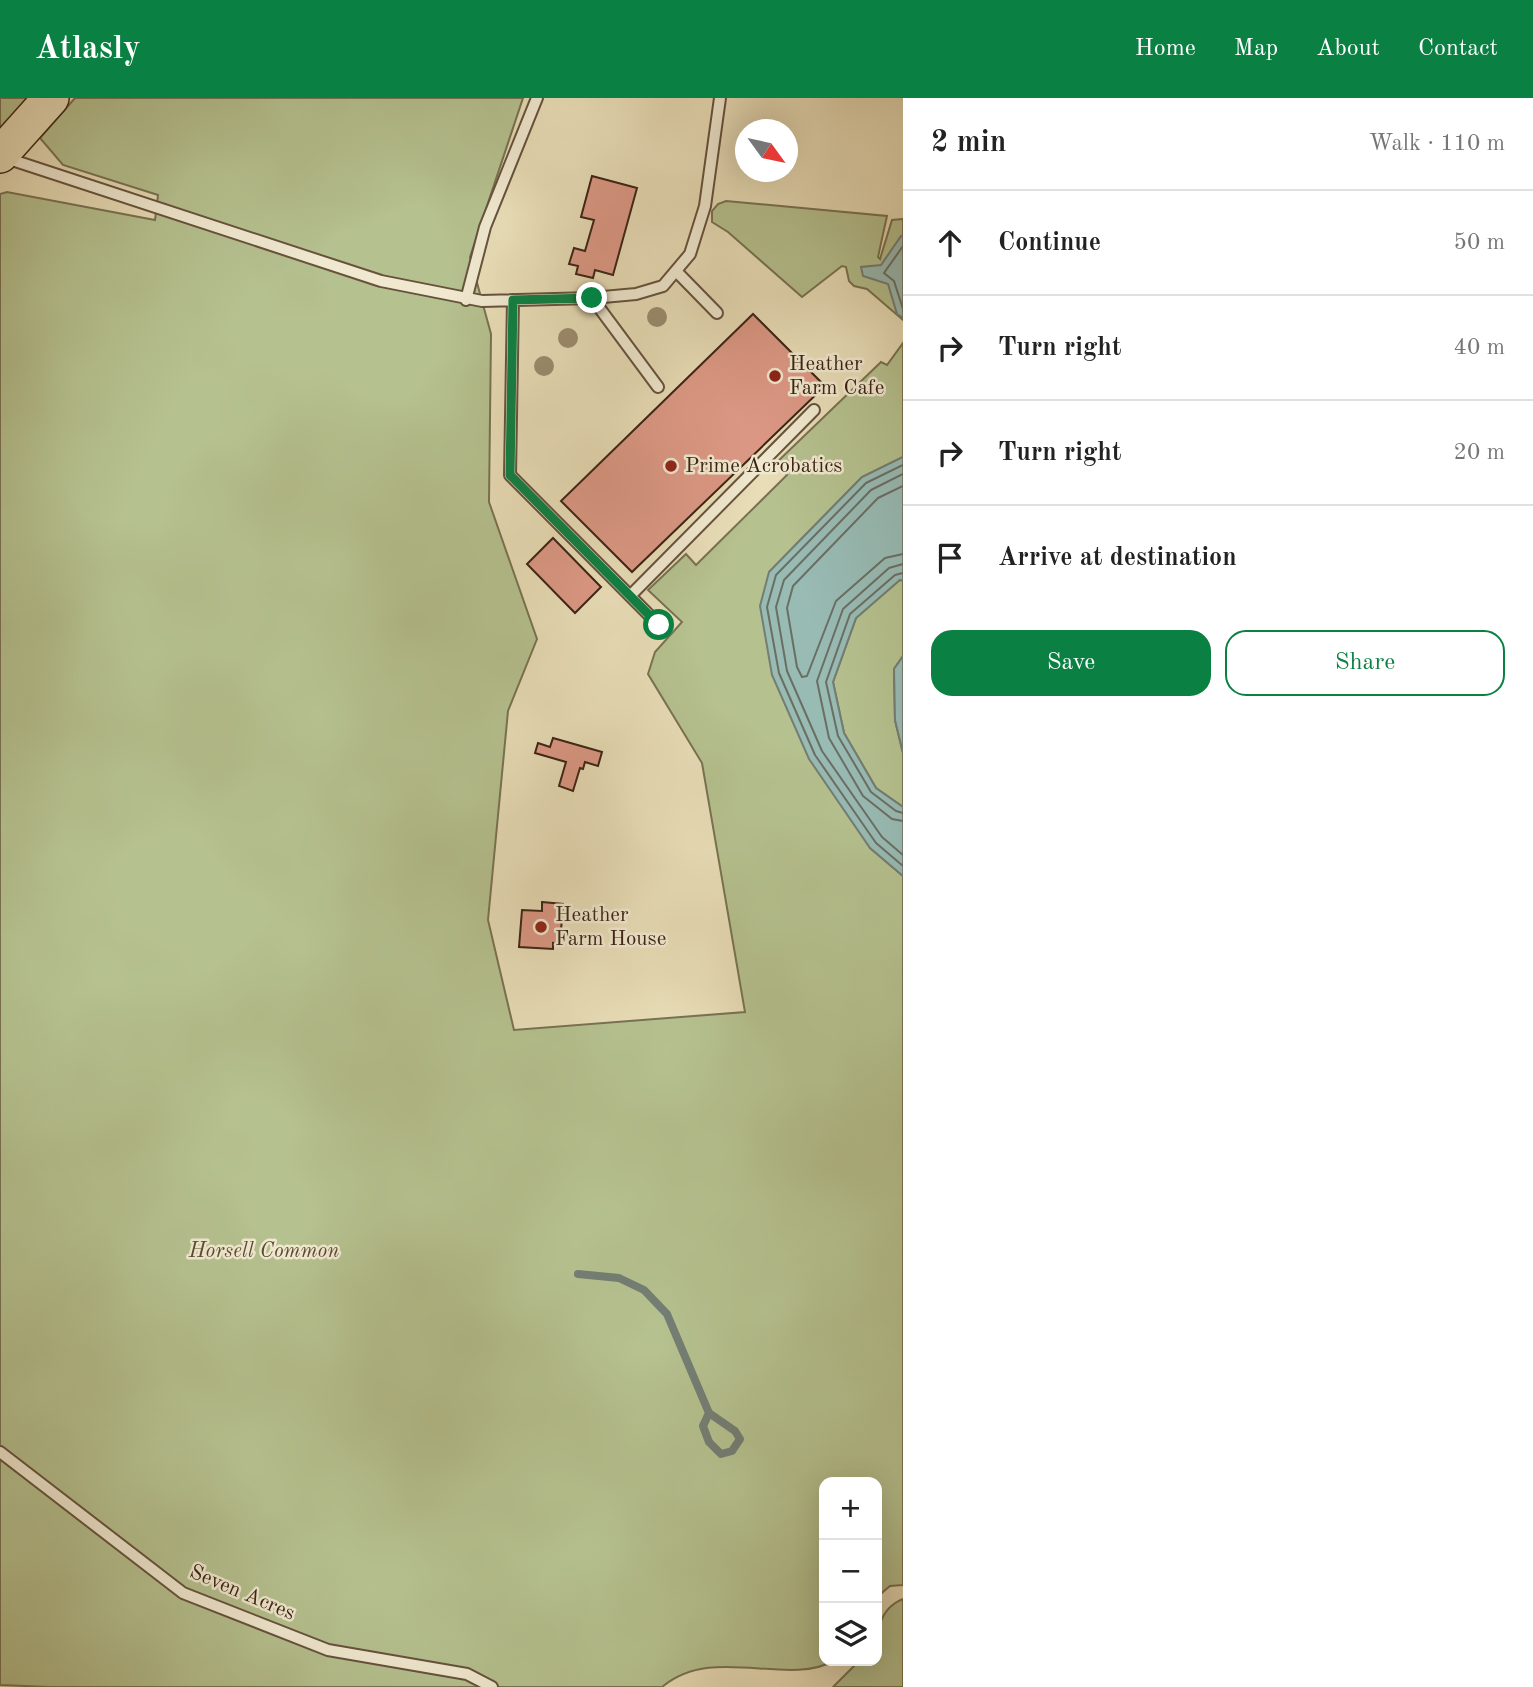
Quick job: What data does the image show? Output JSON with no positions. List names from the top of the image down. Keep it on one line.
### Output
{"streets":{"lane":["Seven Acres"]},"parks":["Horsell Common"],"places":["Heather Farm Cafe","Prime Acrobatics","Heather Farm House"],"north":"bottom right","page":{"header":"Atlasly","nav":["Home","Map","About","Contact"],"heading":["2 min","Walk · 110 m"],"list":[["Continue","50 m"],["Turn right","40 m"],["Turn right","20 m"],"Arrive at destination"],"buttons":["Save","Share"],"map_buttons":["+","−"]}}
